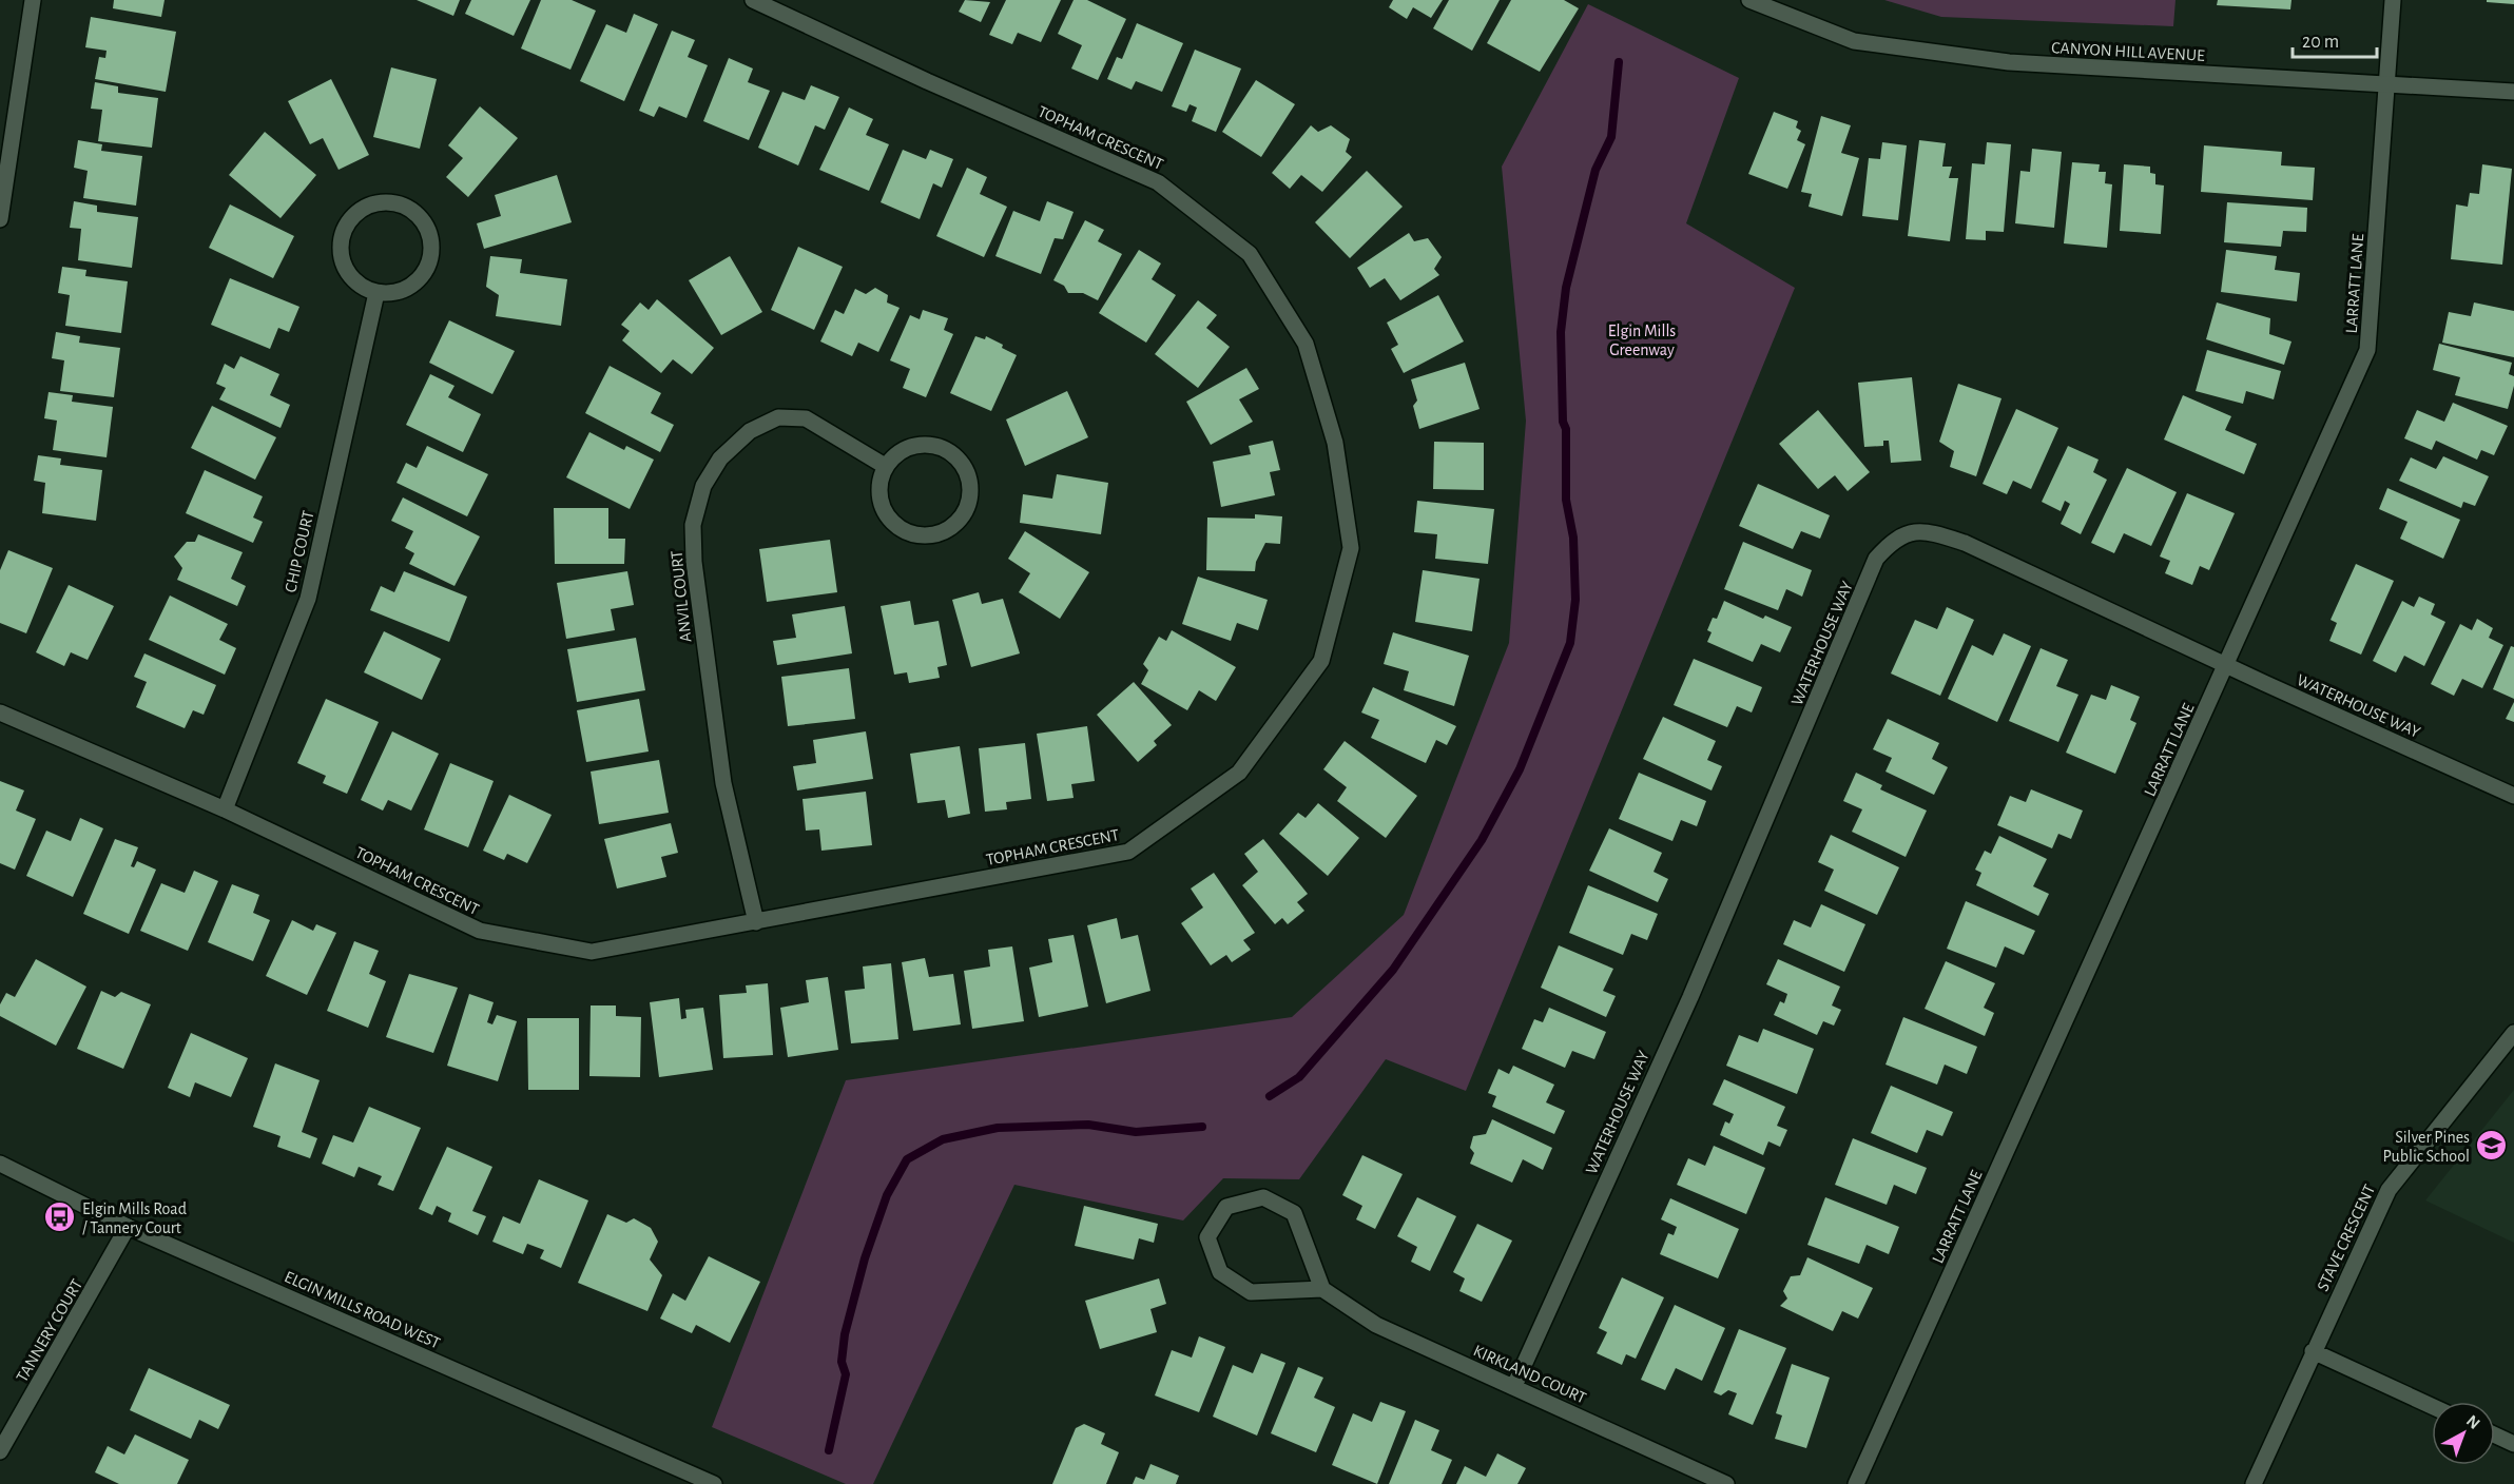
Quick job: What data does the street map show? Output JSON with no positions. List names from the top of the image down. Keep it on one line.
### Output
{"streets":{"street":["CANYON HILL AVENUE","TOPHAM CRESCENT","LARRATT LANE","CHIP COURT","ANVIL COURT","WATERHOUSE WAY","STAVE CRESCENT","ELGIN MILLS ROAD WEST","TANNERY COURT","KIRKLAND COURT"]},"crossings":[["CANYON HILL AVENUE","LARRATT LANE"],["TOPHAM CRESCENT","CHIP COURT"],["TOPHAM CRESCENT","ANVIL COURT"],["LARRATT LANE","WATERHOUSE WAY"],["WATERHOUSE WAY","KIRKLAND COURT"],["ELGIN MILLS ROAD WEST","TANNERY COURT"]],"parks":["Elgin Mills Greenway"],"places":{"school or university":["Silver Pines Public School"],"bus stop":["Elgin Mills Road / Tannery Court"]},"scale_bar":"20 m","north":"top right"}
